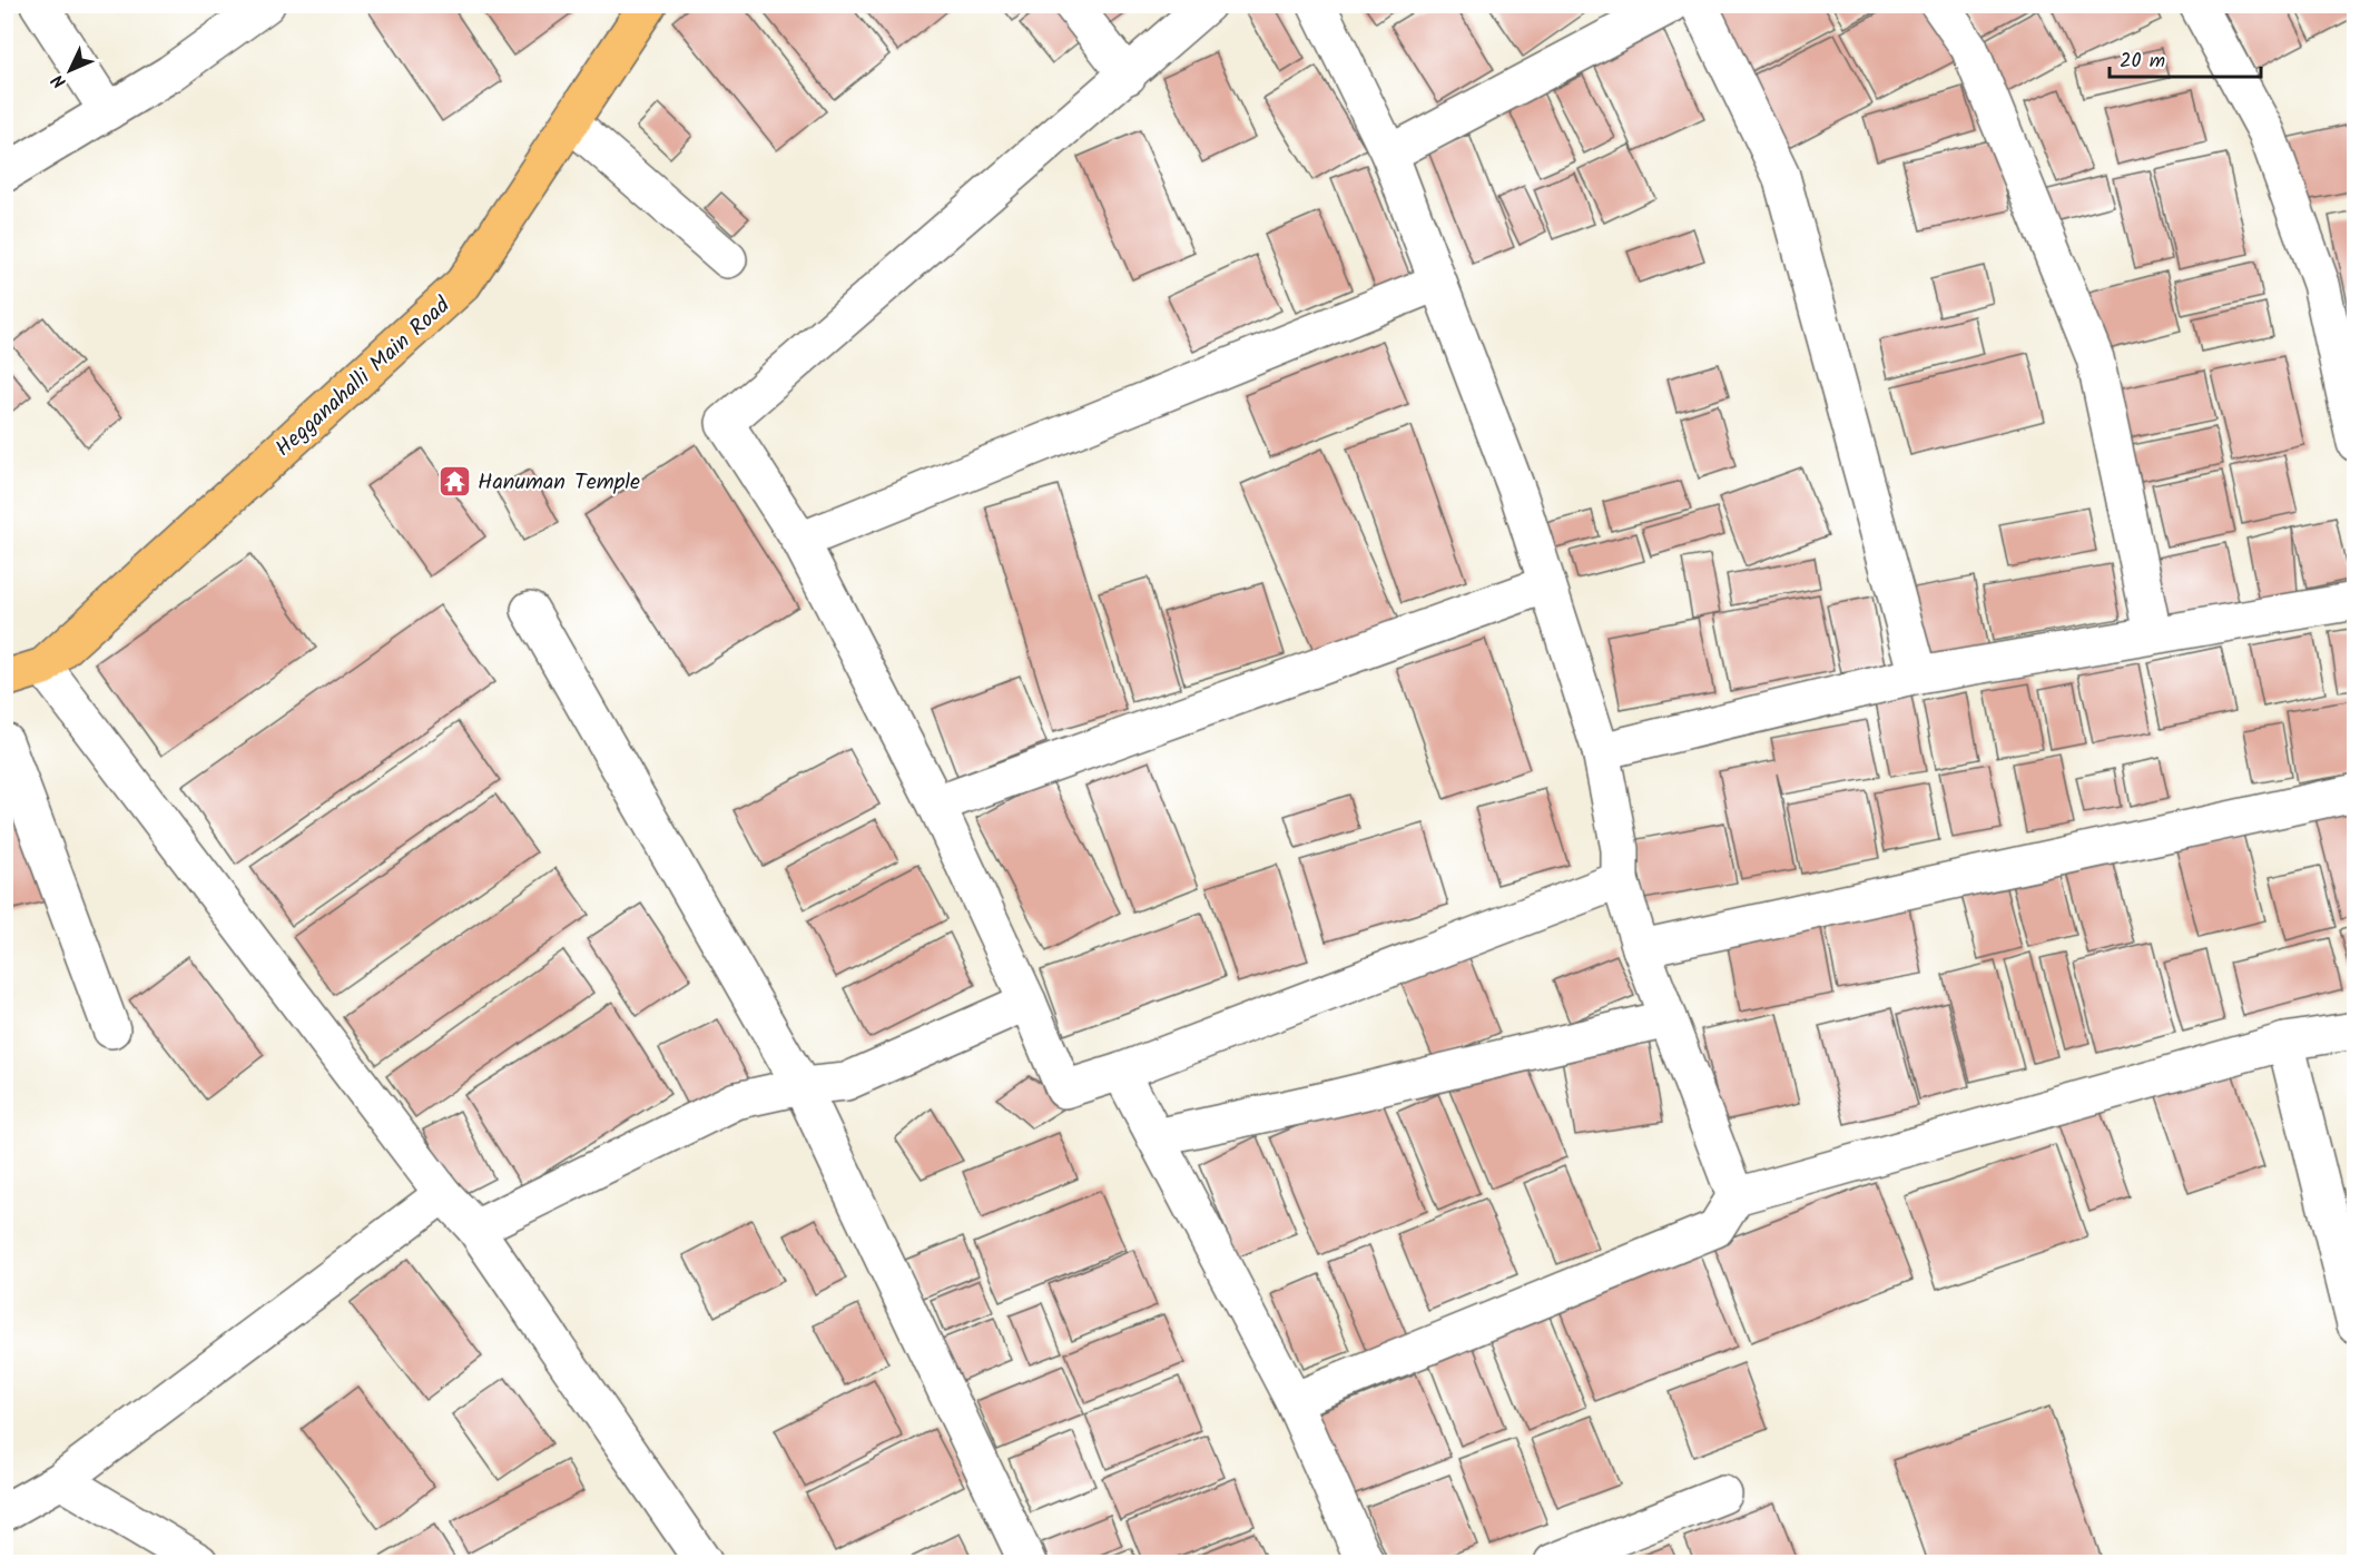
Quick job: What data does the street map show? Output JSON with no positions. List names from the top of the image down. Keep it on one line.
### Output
{"streets":{"main road":["Hegganahalli Main Road"]},"places":{"temple":["Hanuman Temple"]},"scale_bar":"20 m","north":"bottom left"}
